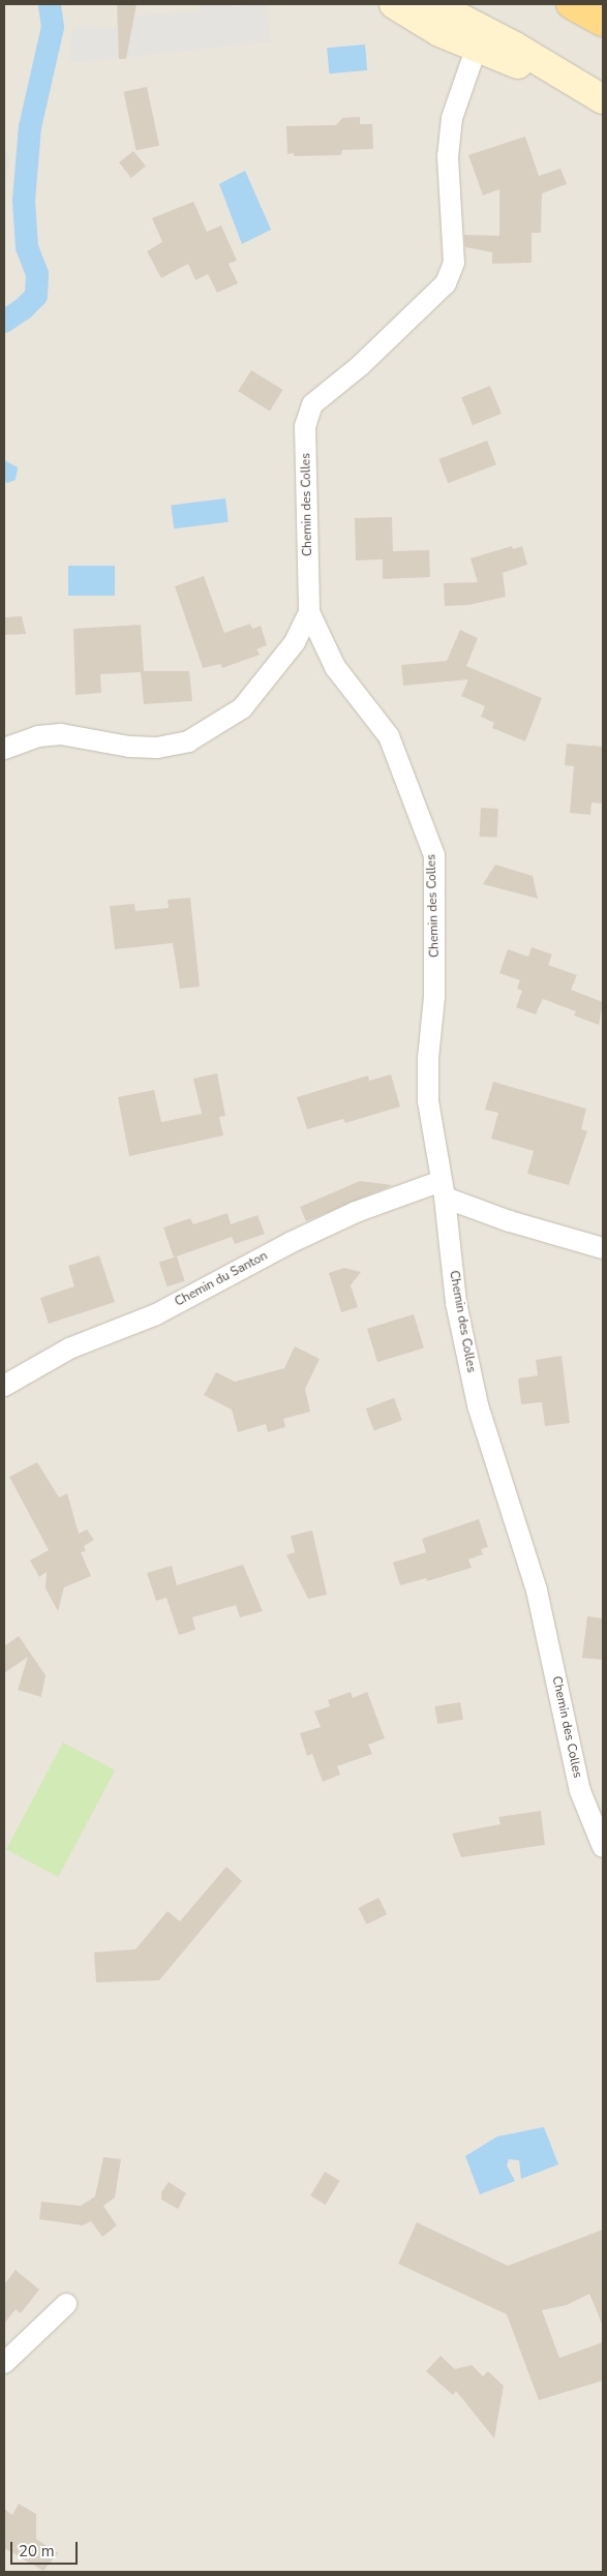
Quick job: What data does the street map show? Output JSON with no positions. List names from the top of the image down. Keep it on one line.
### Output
{"streets":{"street":["Chemin des Colles","Chemin du Santon"]},"crossings":[["Chemin des Colles","Chemin du Santon"]],"scale_bar":"20 m"}
